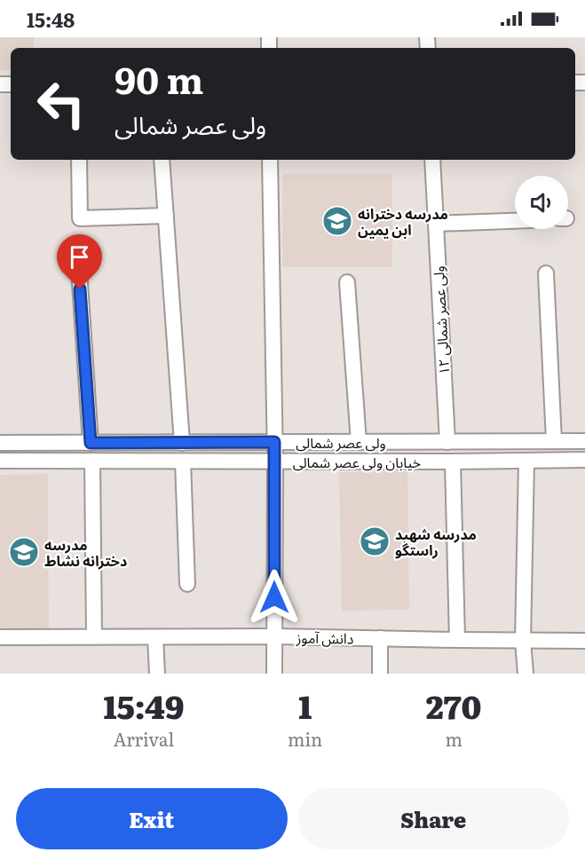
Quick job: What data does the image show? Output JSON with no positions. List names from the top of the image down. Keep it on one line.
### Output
{"streets":{"street":["ولی عصر شمالی ۱۲","ولی عصر شمالی","خیابان ولی عصر شمالی","دانش آموز"]},"crossings":[["ولی عصر شمالی ۱۲","ولی عصر شمالی"]],"places":{"school or university":["مدرسه دخترانه ابن یمین","مدرسه شهید راستگو","مدرسه دخترانه نشاط"]},"page":{"status":"15:48","turn":["90 m","ولی عصر شمالی"],"eta":["15:49","Arrival","1","min","270","m"],"buttons":["Exit","Share"]}}
